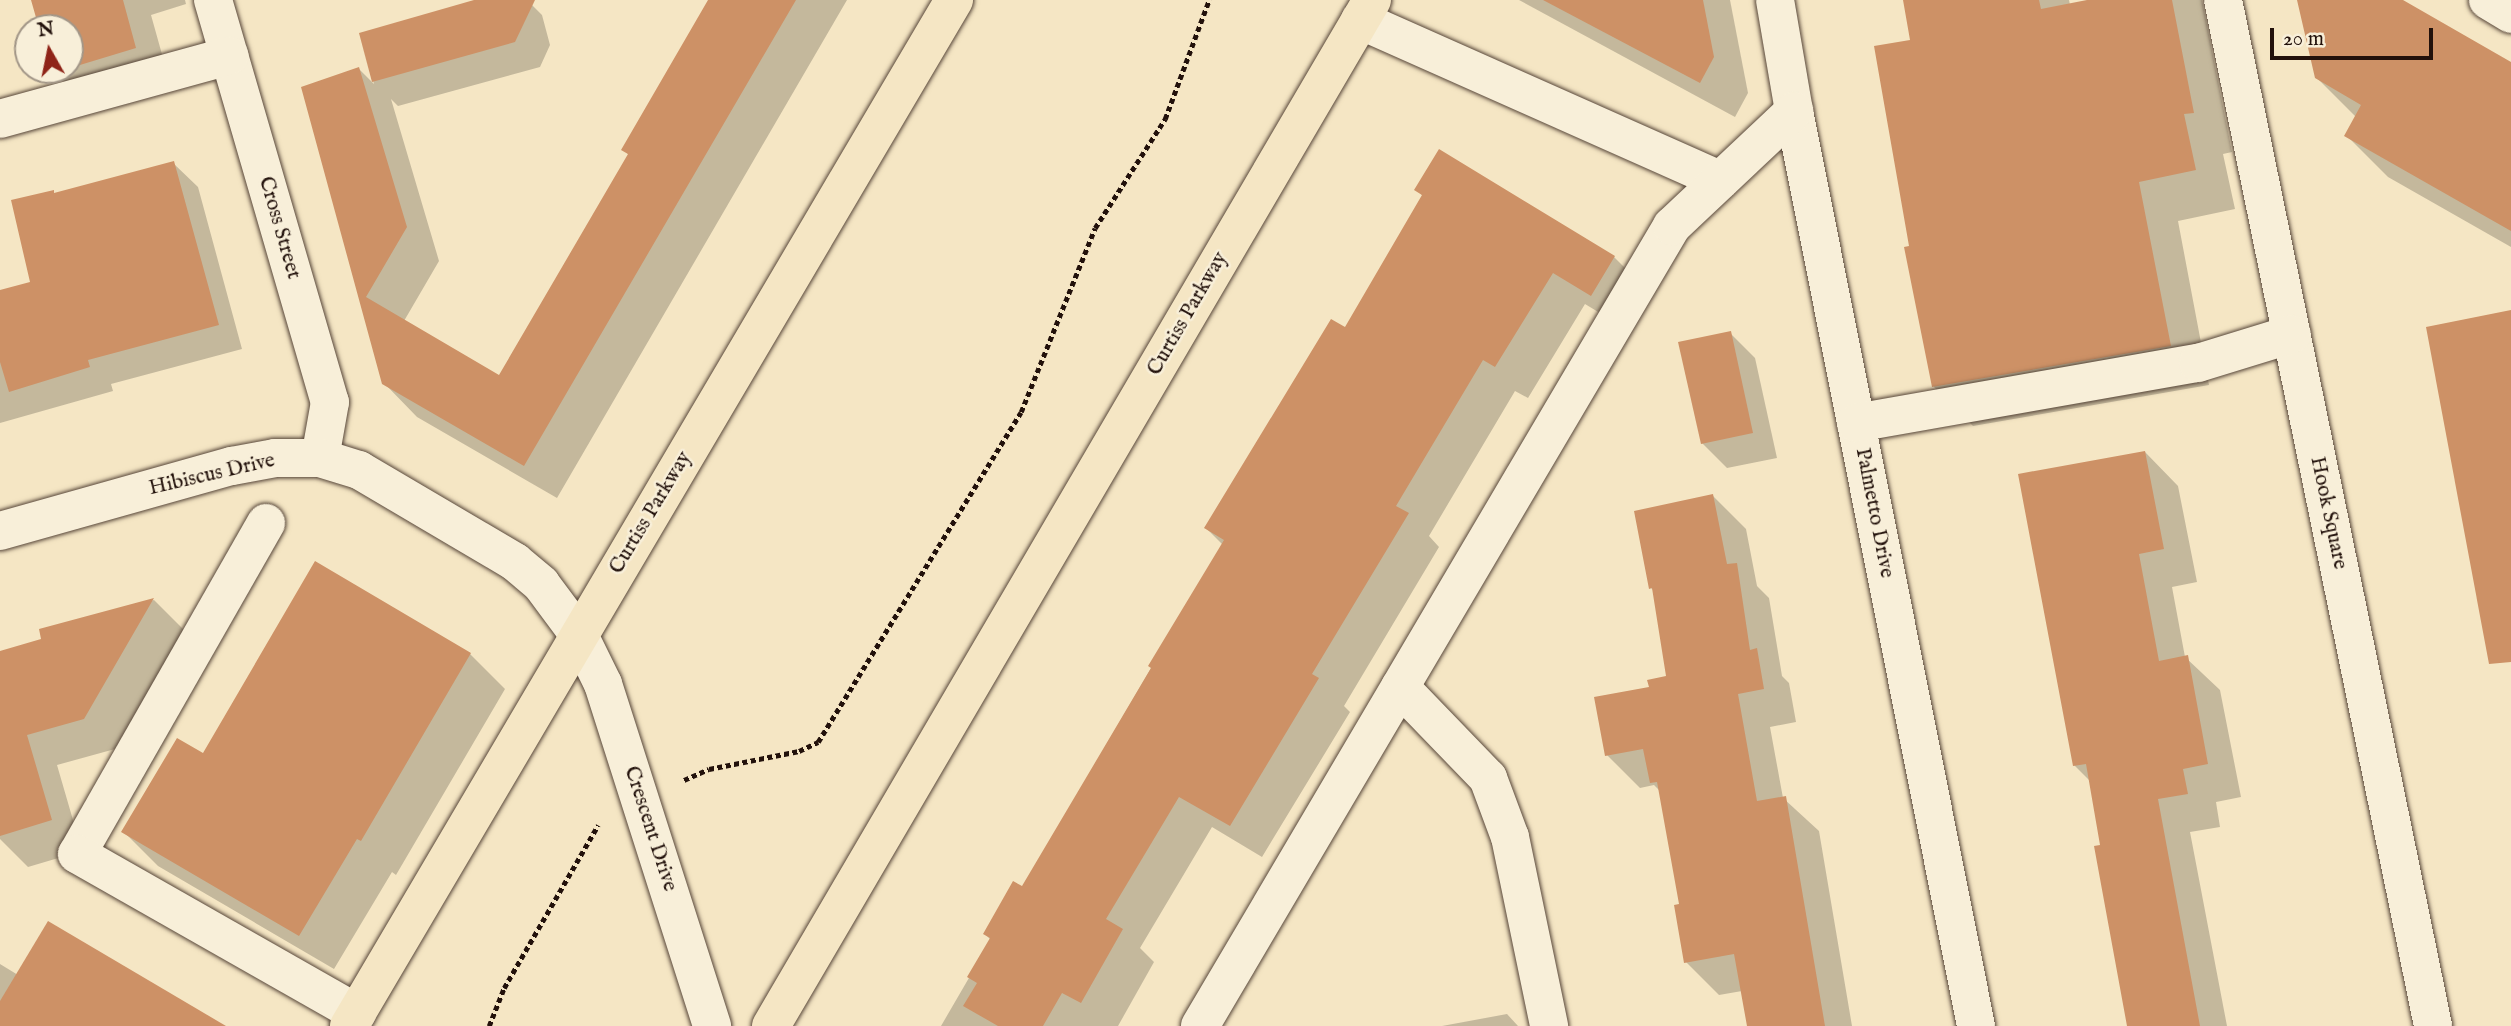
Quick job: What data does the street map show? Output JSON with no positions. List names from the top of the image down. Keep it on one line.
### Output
{"streets":{"main road":["Curtiss Parkway"],"street":["Cross Street","Hibiscus Drive","Palmetto Drive","Hook Square","Crescent Drive"]},"crossings":[["Cross Street","Hibiscus Drive"],["Curtiss Parkway","Hibiscus Drive"],["Curtiss Parkway","Crescent Drive"],["Hibiscus Drive","Crescent Drive"]],"scale_bar":"20 m","north":"top"}
